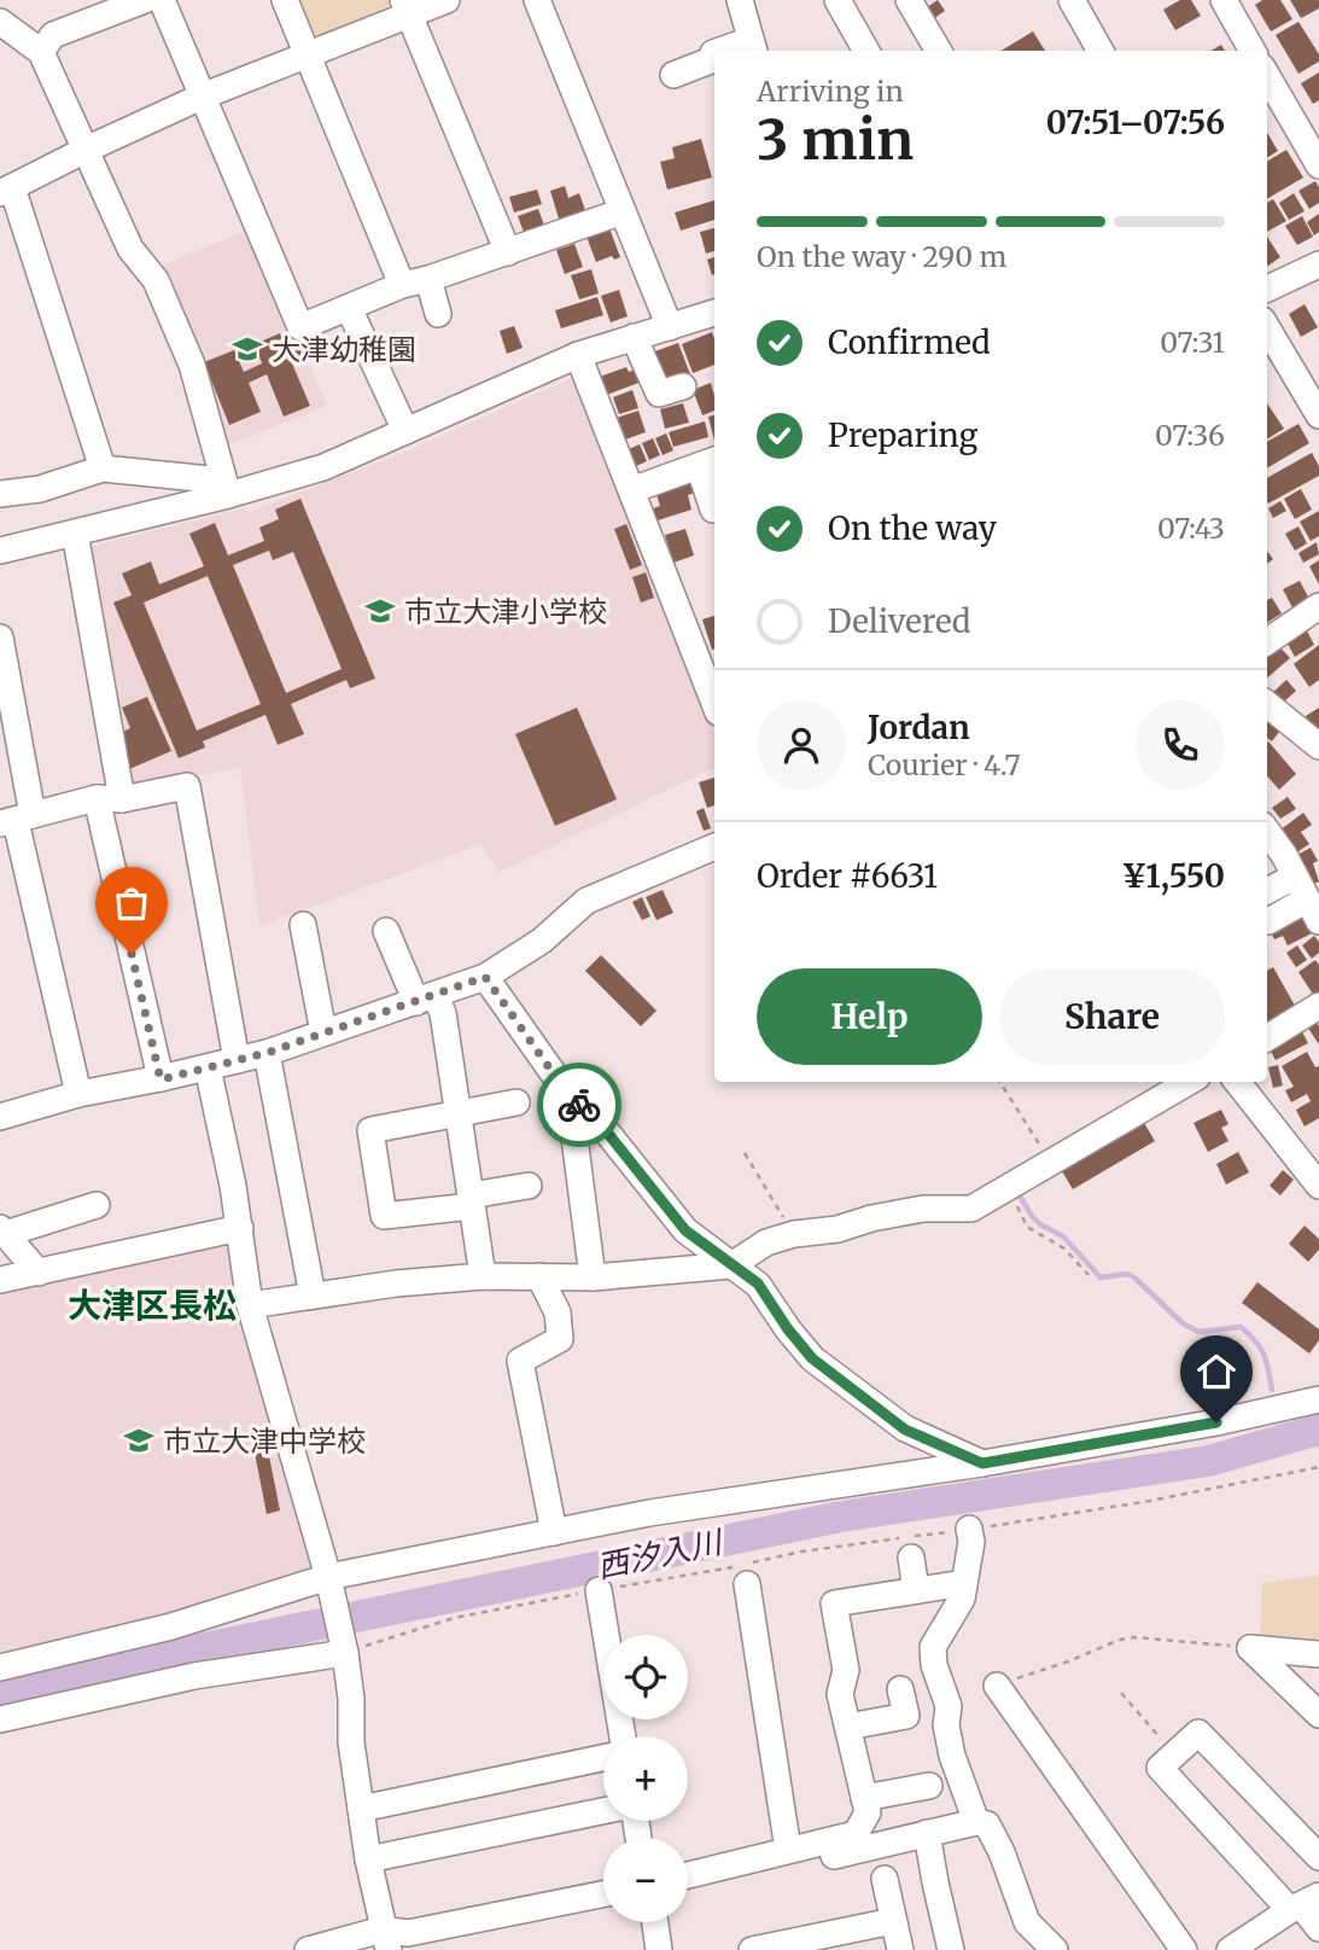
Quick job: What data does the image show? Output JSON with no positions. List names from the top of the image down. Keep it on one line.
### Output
{"districts":["大津区長松"],"water":["西汐入川"],"places":{"school or university":["大津幼稚園","市立大津小学校","市立大津中学校"]},"page":{"heading":["3 min","Arriving in","07:51–07:56"],"panel":["Jordan","Courier · 4.7","Order #6631","¥1,550"],"bar":"On the way · 290 m","list":[["Confirmed","07:31"],["Preparing","07:36"],["On the way","07:43"],"Delivered"],"buttons":["Help","Share"],"map_buttons":["+","−"]}}
